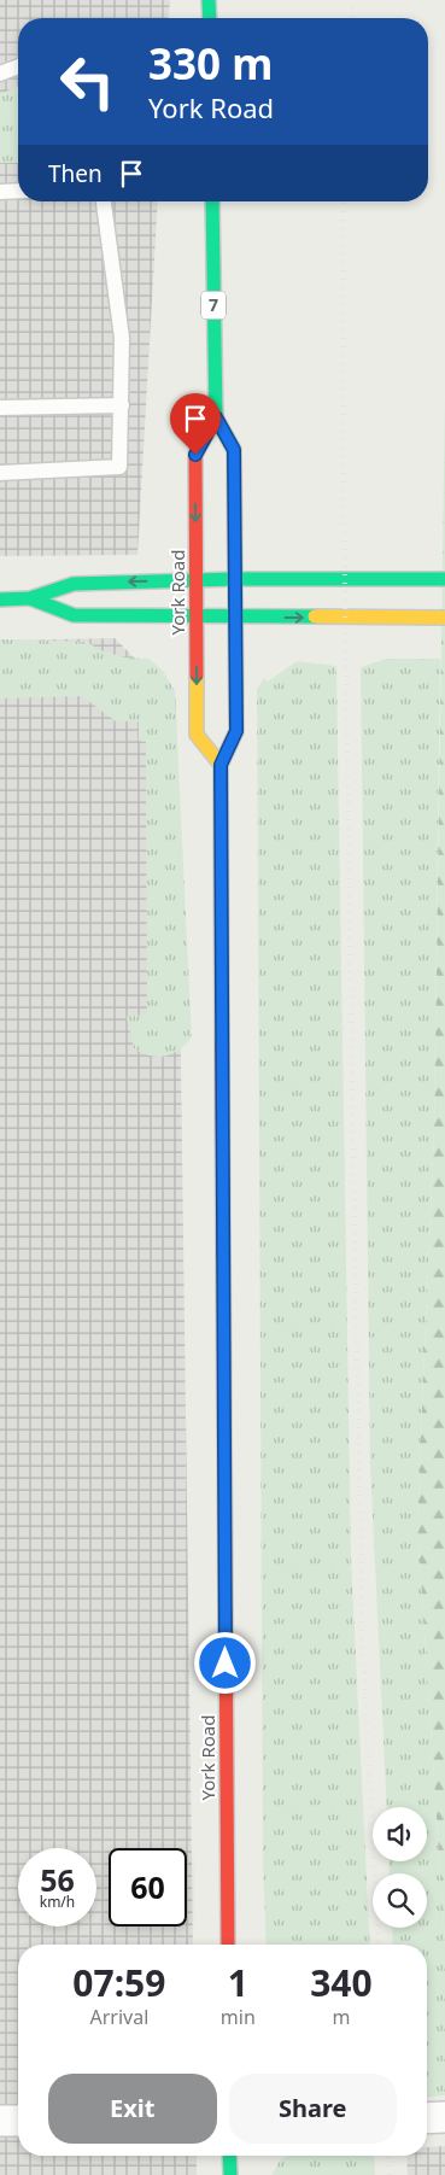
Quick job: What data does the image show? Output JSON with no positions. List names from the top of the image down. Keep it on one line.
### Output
{"streets":{"main road":["7","York Road"]},"page":{"turn":["330 m","York Road"],"then":"Then","speed":"56 km/h","limit":"60","eta":["07:59","Arrival","1","min","340","m"],"buttons":["Exit","Share"]}}
